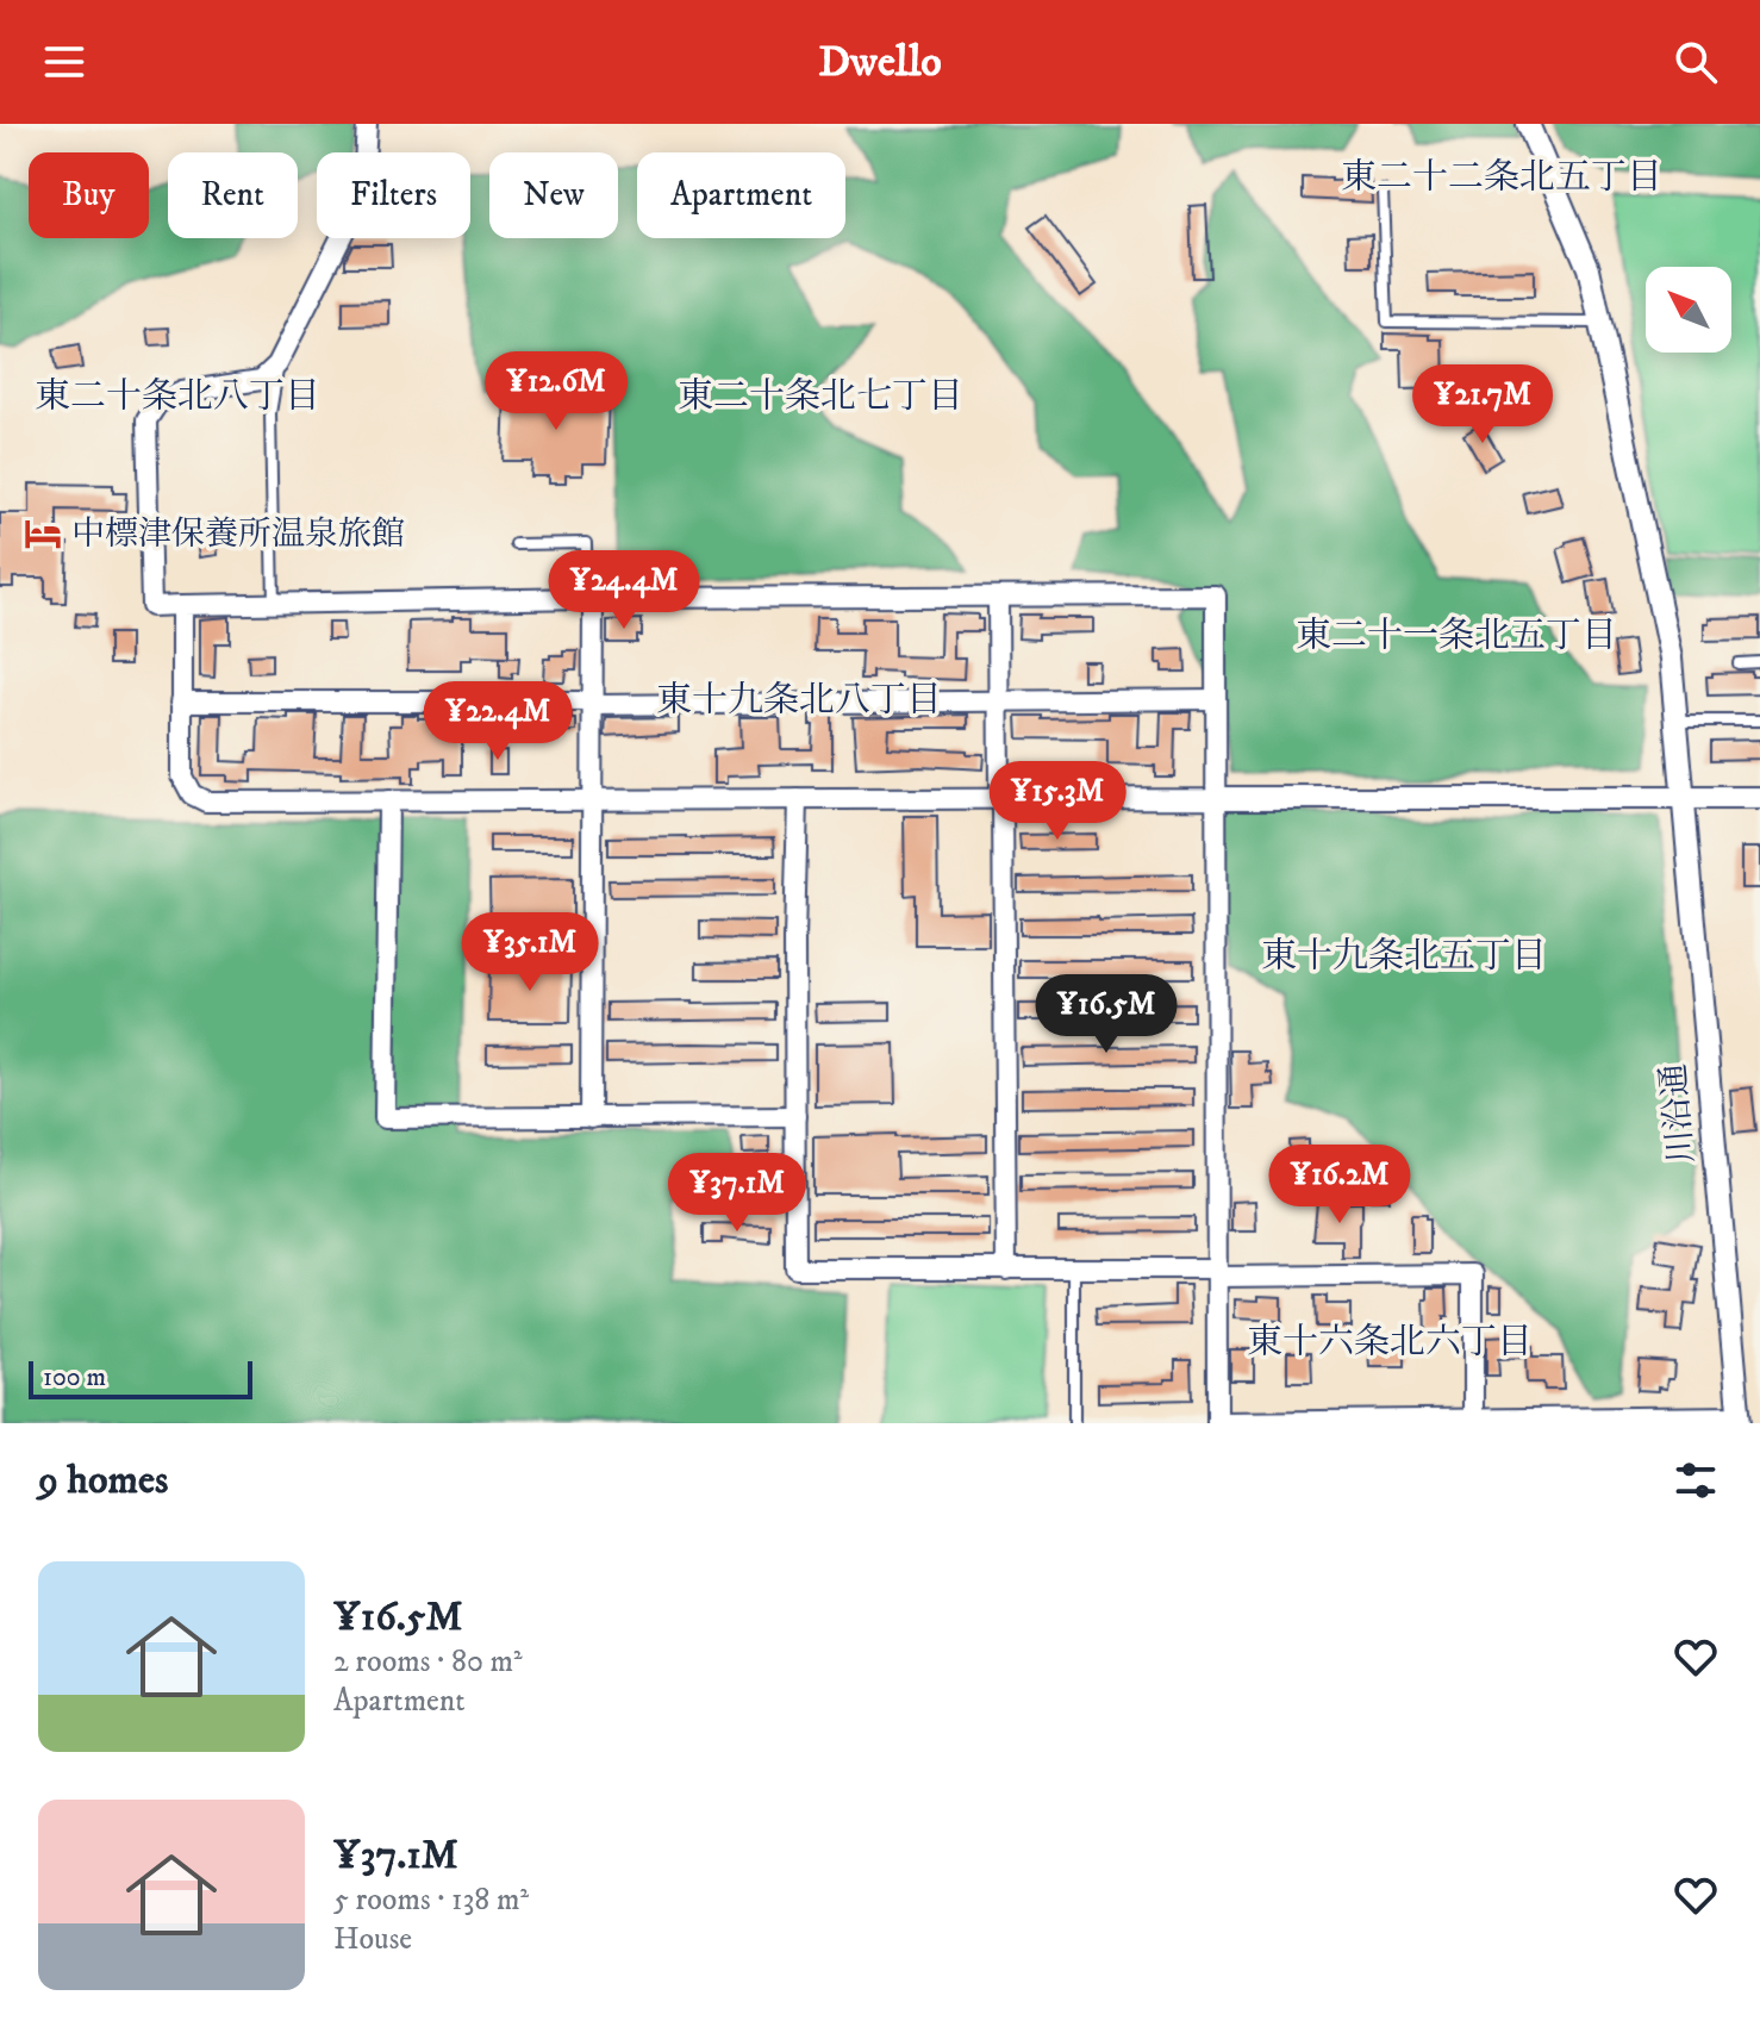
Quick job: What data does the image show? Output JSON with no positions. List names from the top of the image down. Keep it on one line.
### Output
{"streets":{"street":["川沿通"]},"districts":["東二十二条北五丁目","東二十条北八丁目","東二十条北七丁目","東二十一条北五丁目","東十九条北八丁目","東十九条北五丁目","東十六条北六丁目"],"places":{"hotel":["中標津保養所温泉旅館"]},"scale_bar":"100 m","north":"top left","page":{"header":"Dwello","chip":["Buy","Rent","Filters","New","Apartment"],"price":["¥12.6M","¥21.7M","¥24.4M","¥22.4M","¥15.3M","¥35.1M","¥16.5M","¥16.2M","¥37.1M"],"scale":"100 m","heading":"9 homes","list":[{"name":"¥16.5M","note":"2 rooms · 80 m² · Apartment"},{"name":"¥37.1M","note":"5 rooms · 138 m² · House"}]}}
